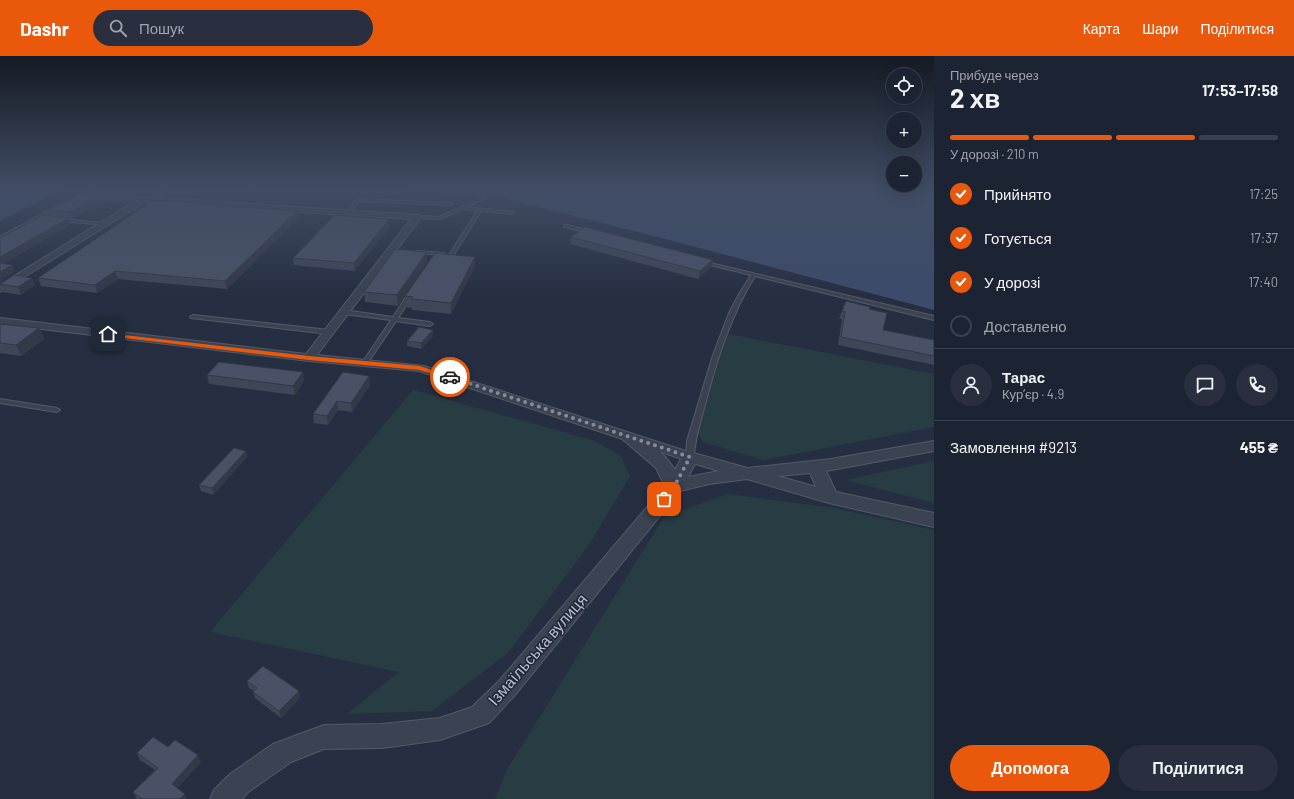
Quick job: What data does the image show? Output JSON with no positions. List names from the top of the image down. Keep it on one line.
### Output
{"streets":{"street":["Ізмаїльська вулиця"]},"page":{"header":"Dashr","search":"Пошук","nav":["Карта","Шари","Поділитися"],"heading":["2 хв","Прибуде через","17:53–17:58"],"panel":["Тарас","Кур’єр · 4.9","Замовлення #9213","455 ₴"],"map_buttons":["+","−"],"bar":"У дорозі · 210 m","list":[["Прийнято","17:25"],["Готується","17:37"],["У дорозі","17:40"],"Доставлено"],"buttons":["Допомога","Поділитися"]}}
